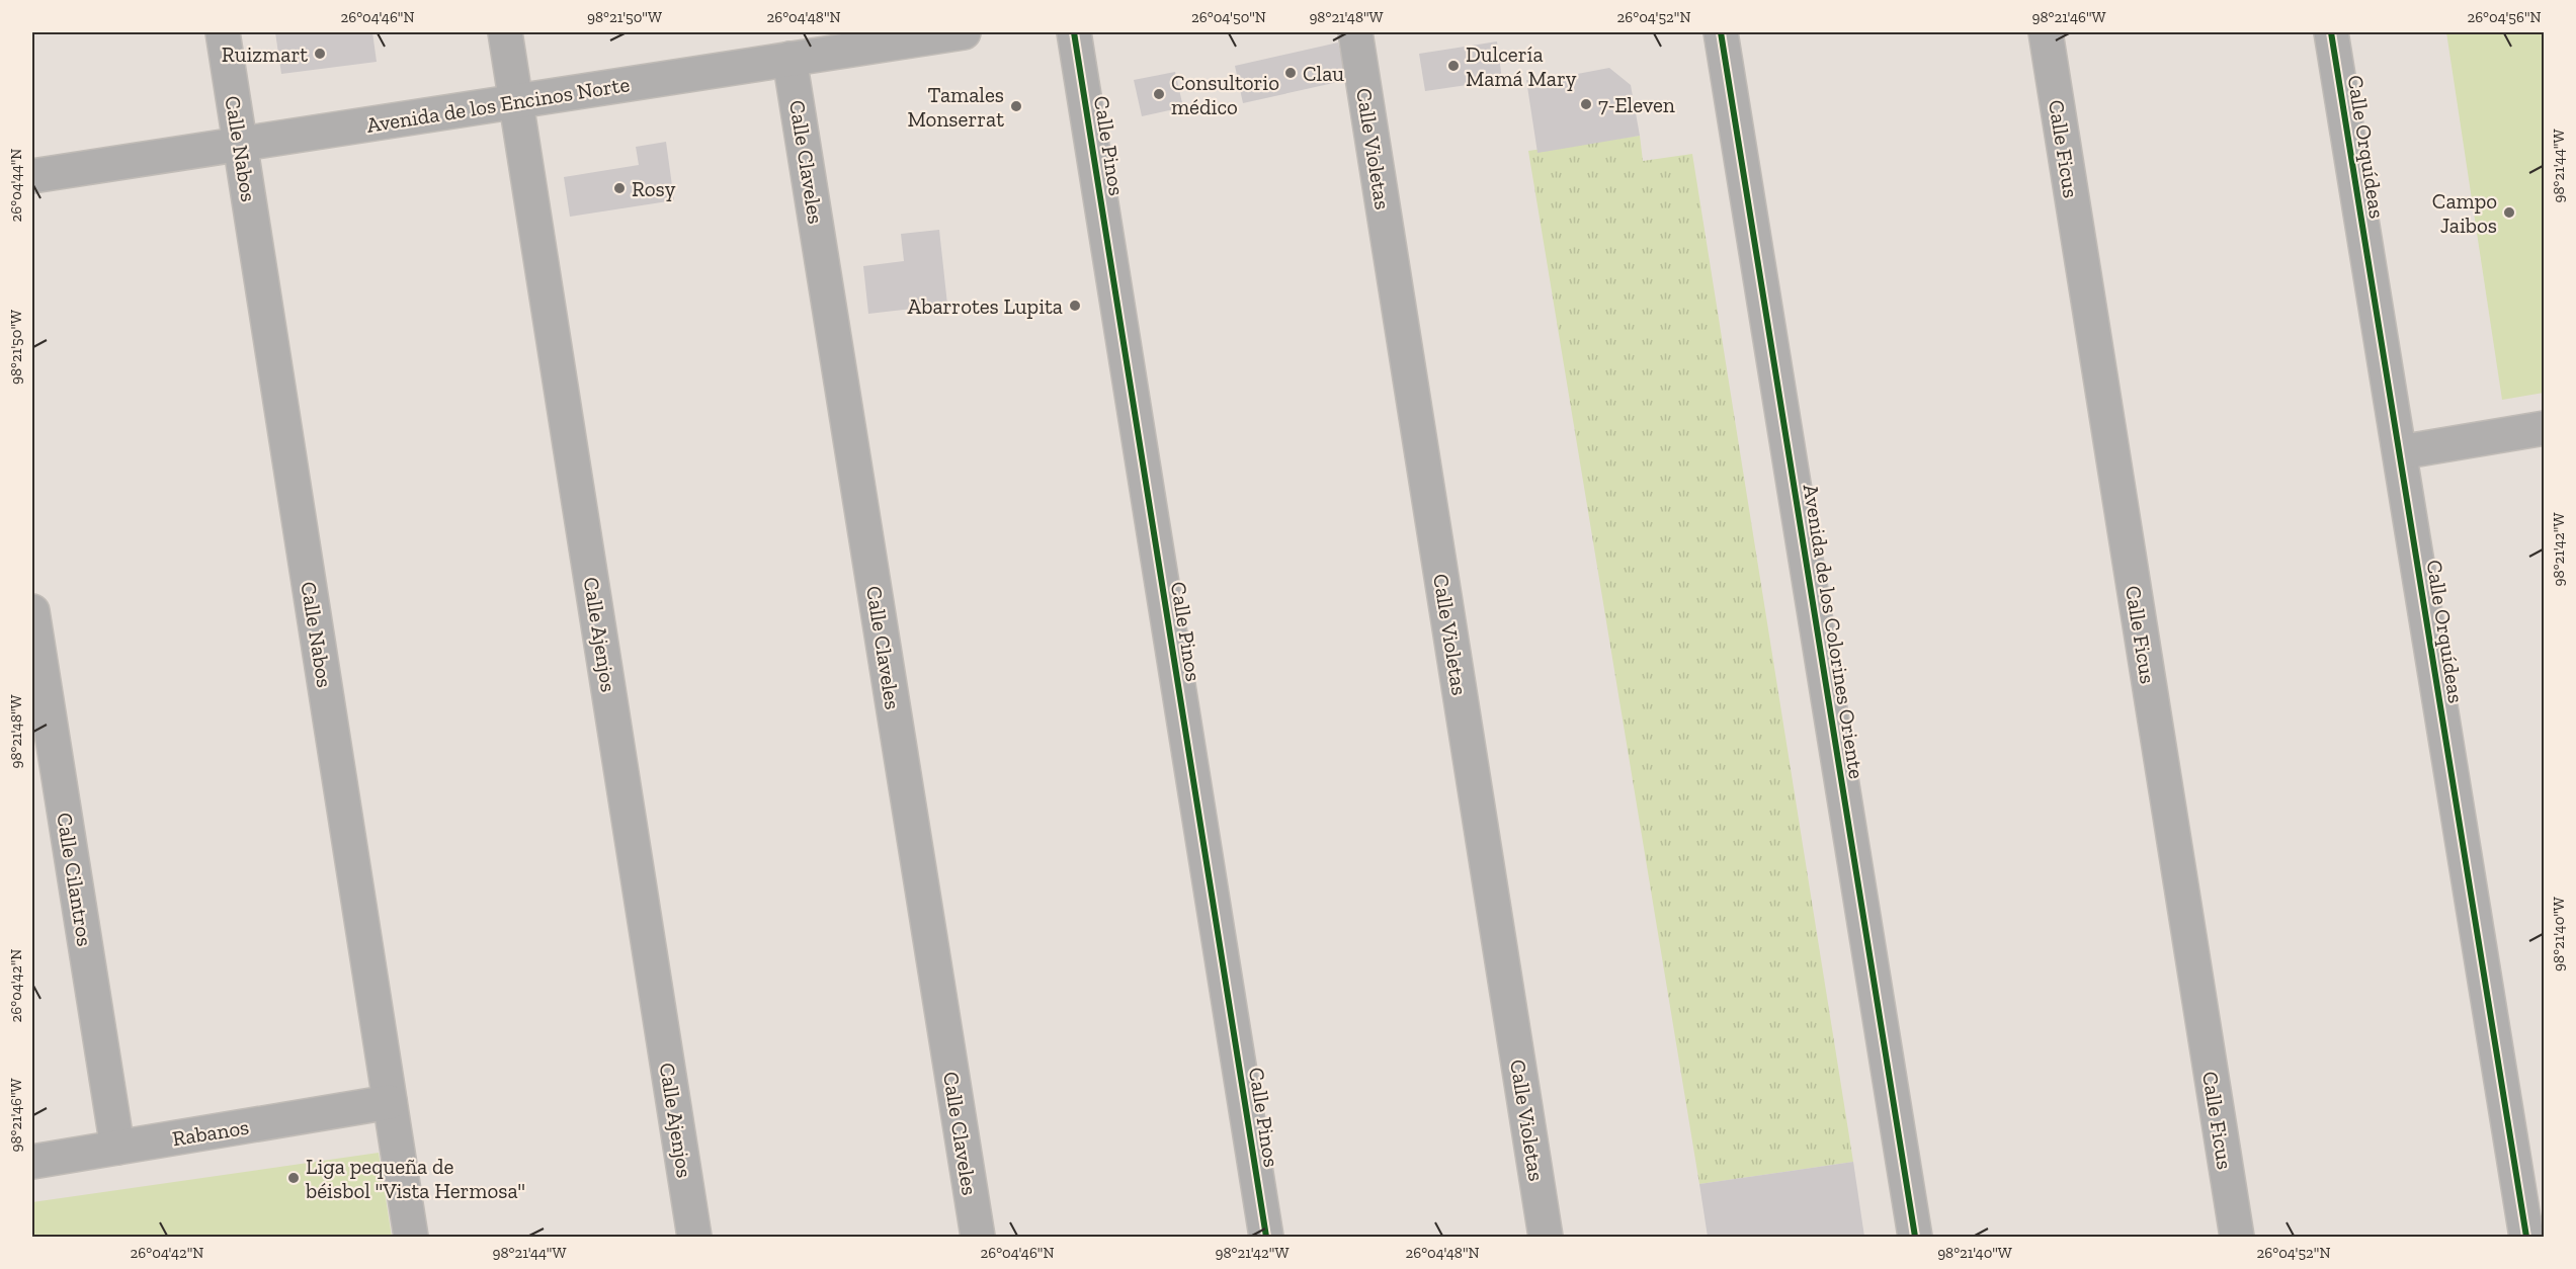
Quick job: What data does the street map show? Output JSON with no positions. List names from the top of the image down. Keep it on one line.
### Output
{"streets":{"street":["Avenida de los Encinos Norte","Calle Pinos","Calle Orquídeas","Calle Nabos","Calle Violetas","Calle Ficus","Calle Claveles","Avenida de los Colorines Oriente","Calle Ajenjos","Calle Cilantros","Rabanos"]},"crossings":[["Avenida de los Encinos Norte","Calle Nabos"],["Avenida de los Encinos Norte","Calle Claveles"],["Avenida de los Encinos Norte","Calle Ajenjos"],["Calle Nabos","Rabanos"],["Calle Cilantros","Rabanos"]],"places":["Ruizmart","Dulcería Mamá Mary","Clau","Consultorio médico","7-Eleven","Tamales Monserrat","Rosy","Campo Jaibos","Abarrotes Lupita","Liga pequeña de béisbol \"Vista Hermosa\""],"coordinates":["26°04'46\"N","98°21'50\"W","26°04'48\"N","26°04'50\"N","98°21'48\"W","26°04'52\"N","98°21'46\"W","26°04'56\"N","98°21'44\"W","26°04'44\"N","98°21'42\"W","98°21'40\"W","26°04'42\"N"]}
